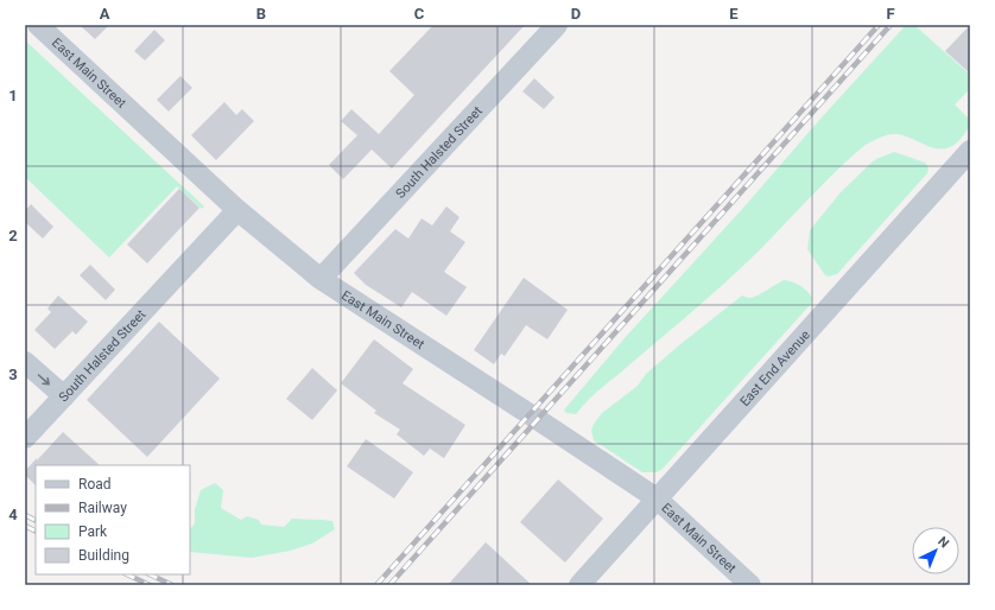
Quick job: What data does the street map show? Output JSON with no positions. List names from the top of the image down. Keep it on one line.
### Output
{"streets":{"street":["East Main Street","South Halsted Street","East End Avenue"]},"crossings":[["East Main Street","South Halsted Street"],["East Main Street","East End Avenue"]],"legend":["Road","Railway","Park","Building"],"north":"top right","grid":{"columns":["A","B","C","D","E","F"],"rows":["1","2","3","4"]}}
